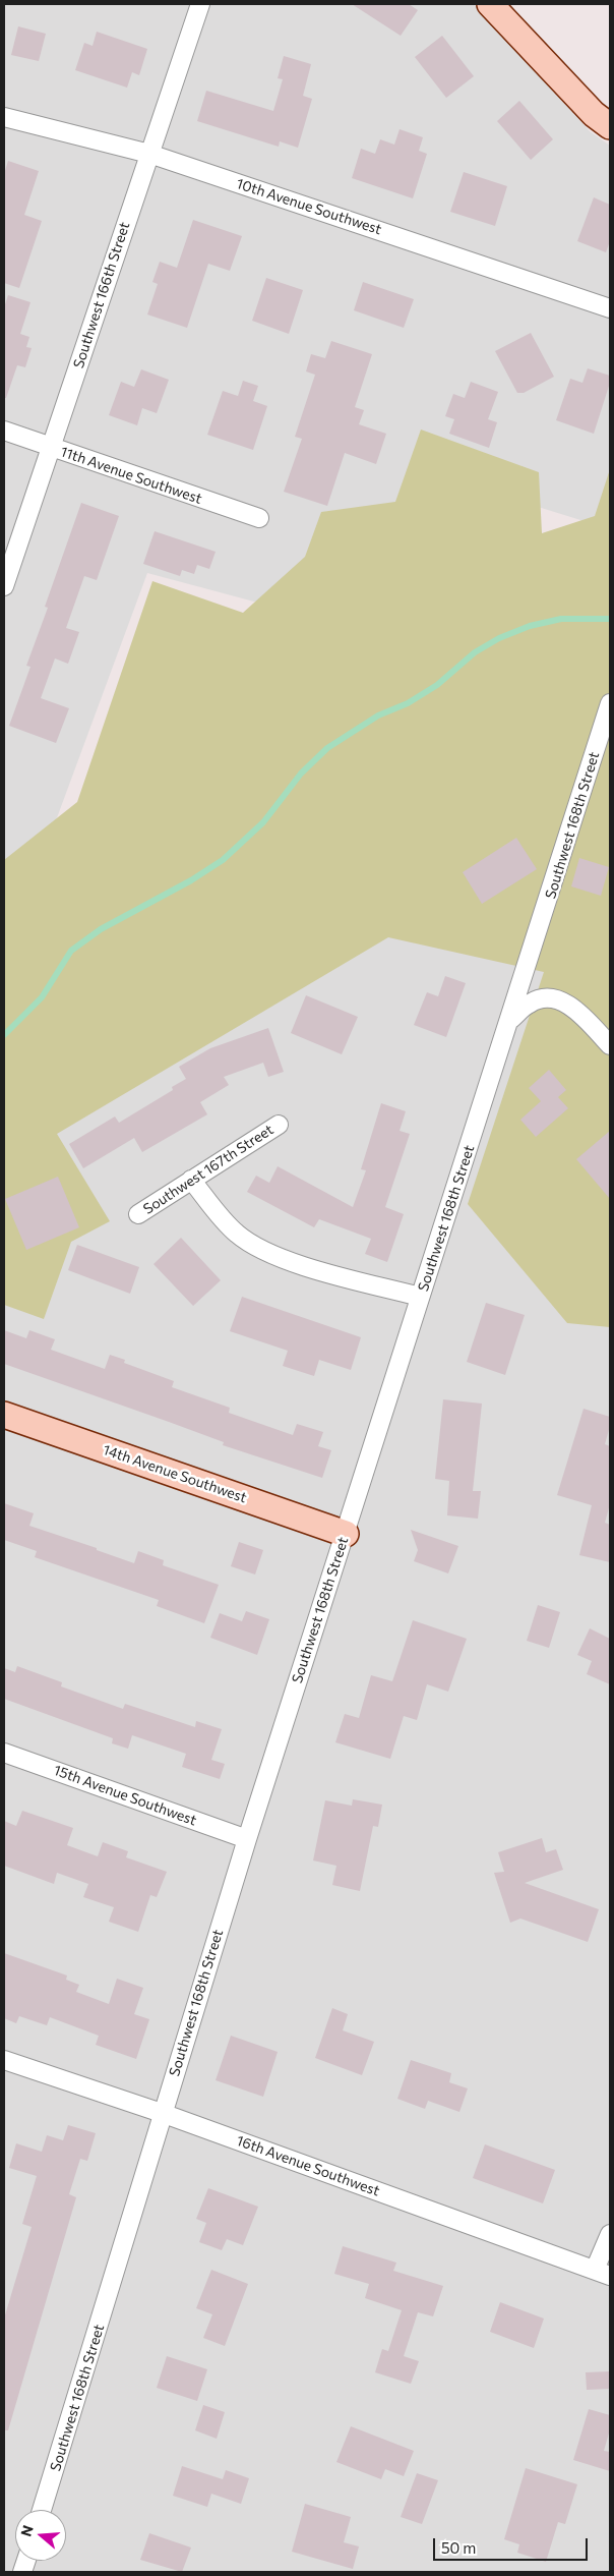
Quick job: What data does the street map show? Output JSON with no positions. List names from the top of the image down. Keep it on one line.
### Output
{"streets":{"street":["10th Avenue Southwest","Southwest 166th Street","11th Avenue Southwest","Southwest 168th Street","Southwest 167th Street","14th Avenue Southwest","15th Avenue Southwest","16th Avenue Southwest"]},"crossings":[["10th Avenue Southwest","Southwest 166th Street"],["Southwest 166th Street","11th Avenue Southwest"],["Southwest 168th Street","14th Avenue Southwest"],["Southwest 168th Street","15th Avenue Southwest"],["Southwest 168th Street","16th Avenue Southwest"]],"scale_bar":"50 m","north":"left"}
